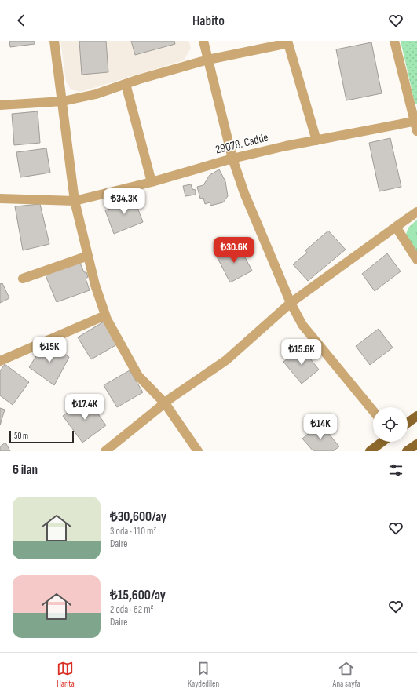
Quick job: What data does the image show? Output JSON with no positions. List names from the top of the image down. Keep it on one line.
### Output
{"streets":{"street":["29078. Cadde"]},"scale_bar":"50 m","page":{"header":"Habito","price":["₺34.3K","₺30.6K","₺15K","₺15.6K","₺17.4K","₺14K"],"scale":"50 m","heading":"6 ilan","list":[{"name":"₺30,600/ay","note":"3 oda · 110 m² · Daire"},{"name":"₺15,600/ay","note":"2 oda · 62 m² · Daire"}],"tabs":["Harita","Kaydedilen","Ana sayfa"]}}
